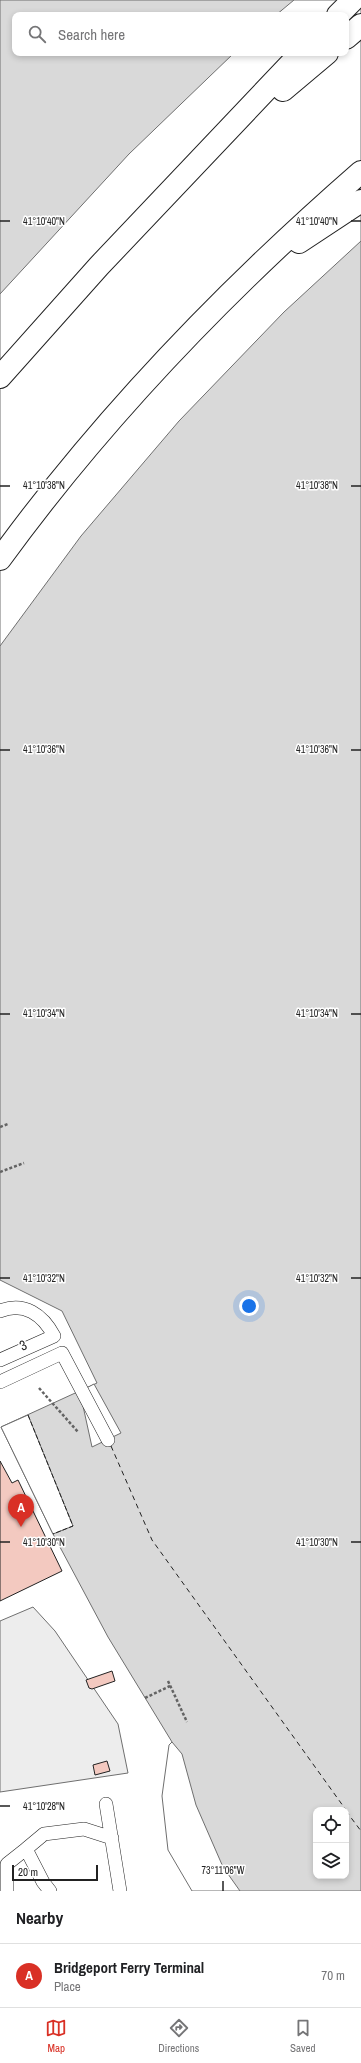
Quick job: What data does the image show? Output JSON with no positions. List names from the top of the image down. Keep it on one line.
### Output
{"streets":{"lane":["3"]},"scale_bar":"20 m","page":{"search":"Search here","pins":"A","scale":"20 m","heading":"Nearby","list":[{"mark":"A","name":"Bridgeport Ferry Terminal","note":"Place","value":"70 m"}],"nav":["Map","Directions","Saved"]},"coordinates":["41°10'40\"N","41°10'38\"N","41°10'36\"N","41°10'34\"N","41°10'32\"N","41°10'30\"N","41°10'28\"N","73°11'06\"W"]}
